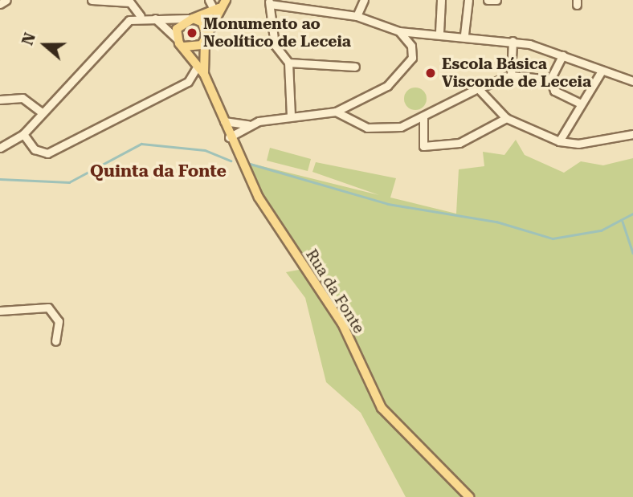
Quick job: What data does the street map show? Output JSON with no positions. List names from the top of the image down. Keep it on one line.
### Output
{"streets":{"main road":["Rua da Fonte"]},"districts":["Quinta da Fonte"],"places":["Monumento ao Neolítico de Leceia","Escola Básica Visconde de Leceia"],"north":"left"}
